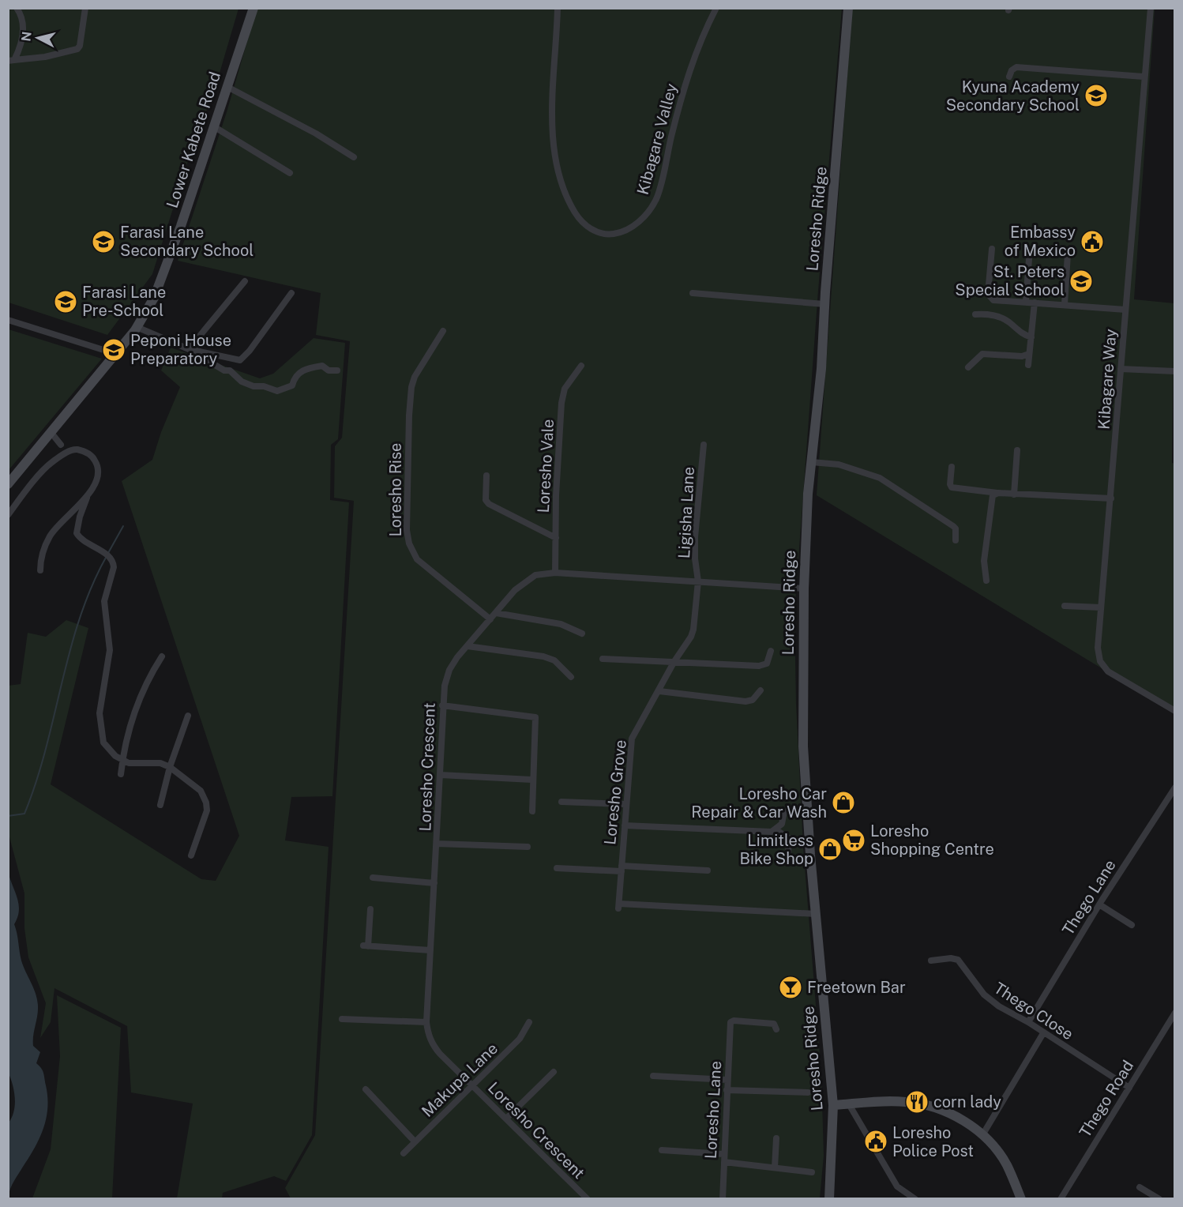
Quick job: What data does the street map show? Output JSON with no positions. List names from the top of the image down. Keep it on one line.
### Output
{"streets":{"main road":["Lower Kabete Road","Loresho Ridge"],"street":["Kibagare Valley","Kibagare Way","Loresho Vale","Loresho Rise","Ligisha Lane","Loresho Crescent","Loresho Grove","Thego Lane","Thego Close","Makupa Lane","Thego Road","Loresho Lane"]},"crossings":[["Loresho Ridge","Loresho Crescent"],["Loresho Ridge","Loresho Grove"],["Loresho Vale","Loresho Crescent"],["Loresho Rise","Loresho Crescent"],["Ligisha Lane","Loresho Crescent"],["Ligisha Lane","Loresho Grove"],["Loresho Crescent","Loresho Grove"],["Loresho Crescent","Makupa Lane"],["Thego Lane","Thego Close"],["Thego Close","Thego Road"]],"places":{"school or university":["Kyuna Academy Secondary School","Farasi Lane Secondary School","St. Peters Special School","Farasi Lane Pre-School","Peponi House Preparatory"],"public building":["Embassy of Mexico","Loresho Police Post"],"shop":["Loresho Car Repair & Car Wash","Limitless Bike Shop"],"supermarket":["Loresho Shopping Centre"],"bar":["Freetown Bar"],"restaurant":["corn lady"]},"north":"left"}
